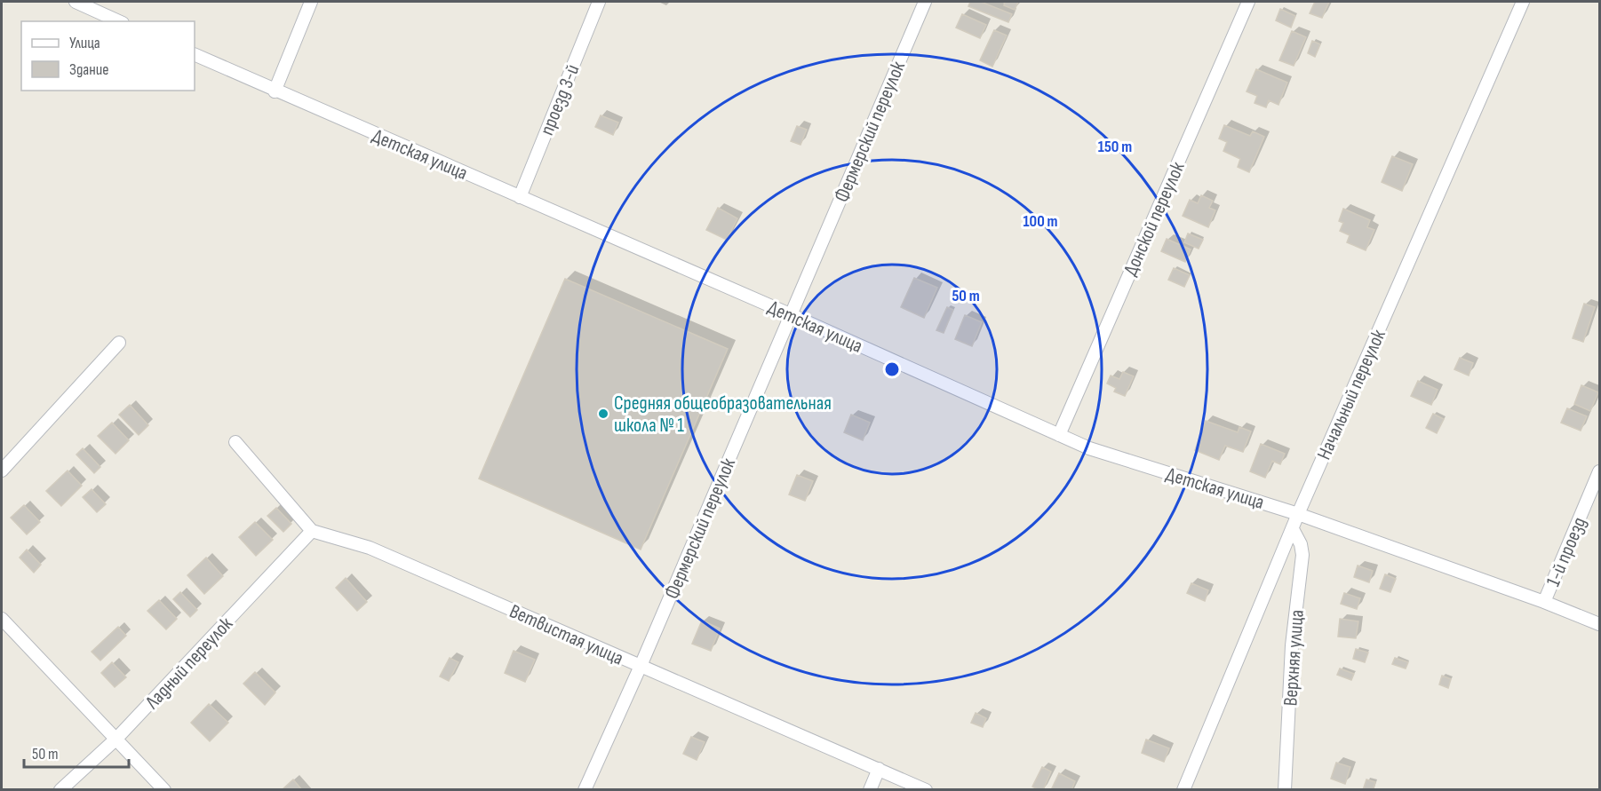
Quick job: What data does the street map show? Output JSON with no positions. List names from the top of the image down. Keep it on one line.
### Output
{"streets":{"street":["проезд 3-й","Фермерский переулок","Детская улица","Донской переулок","Начальный переулок","1-й проезд","Ветвистая улица","Верхняя улица","Ладный переулок"]},"crossings":[["проезд 3-й","Детская улица"],["Фермерский переулок","Детская улица"],["Фермерский переулок","Ветвистая улица"],["Детская улица","Донской переулок"],["Детская улица","Начальный переулок"],["Детская улица","1-й проезд"],["Начальный переулок","Верхняя улица"],["Ветвистая улица","Ладный переулок"]],"places":["Средняя общеобразовательная школа № 1"],"legend":["Улица","Здание"],"scale_bar":"50 m","rings":["150 m","100 m","50 m"]}
